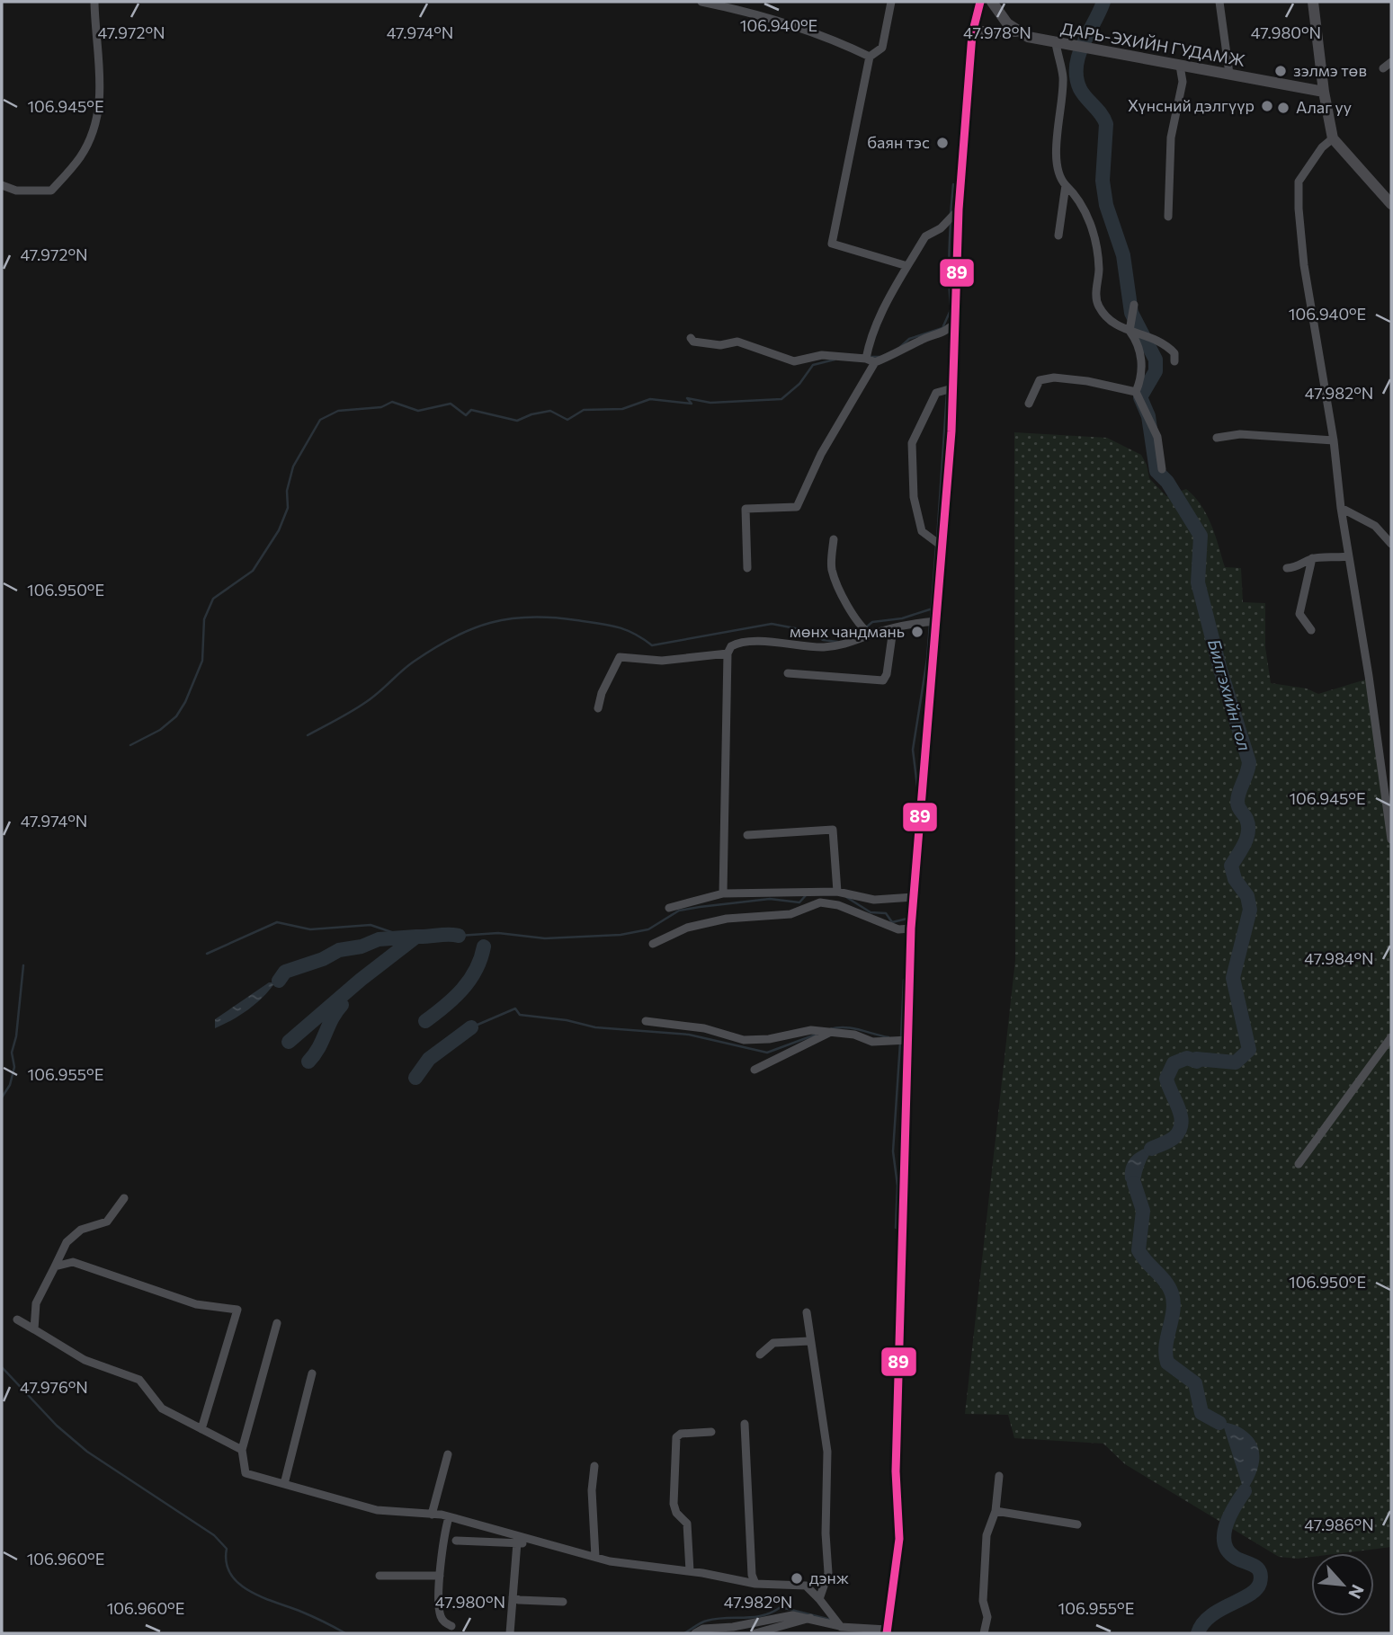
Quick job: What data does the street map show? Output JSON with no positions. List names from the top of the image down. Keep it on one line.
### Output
{"streets":{"main road":["ДАРЬ-ЭХИЙН ГУДАМЖ"]},"water":["Билгэхийн гол"],"places":["зэлмэ төв","Хүнсний дэлгүүр","Алаг уу","баян тэс","мөнх чандмань","дэнж"],"lines":["transit line 89"],"north":"bottom right","coordinates":["106.940°E","47.972°N","47.974°N","47.978°N","47.980°N","106.945°E","47.982°N","106.950°E","47.984°N","106.955°E","47.976°N","47.986°N","106.960°E"]}
